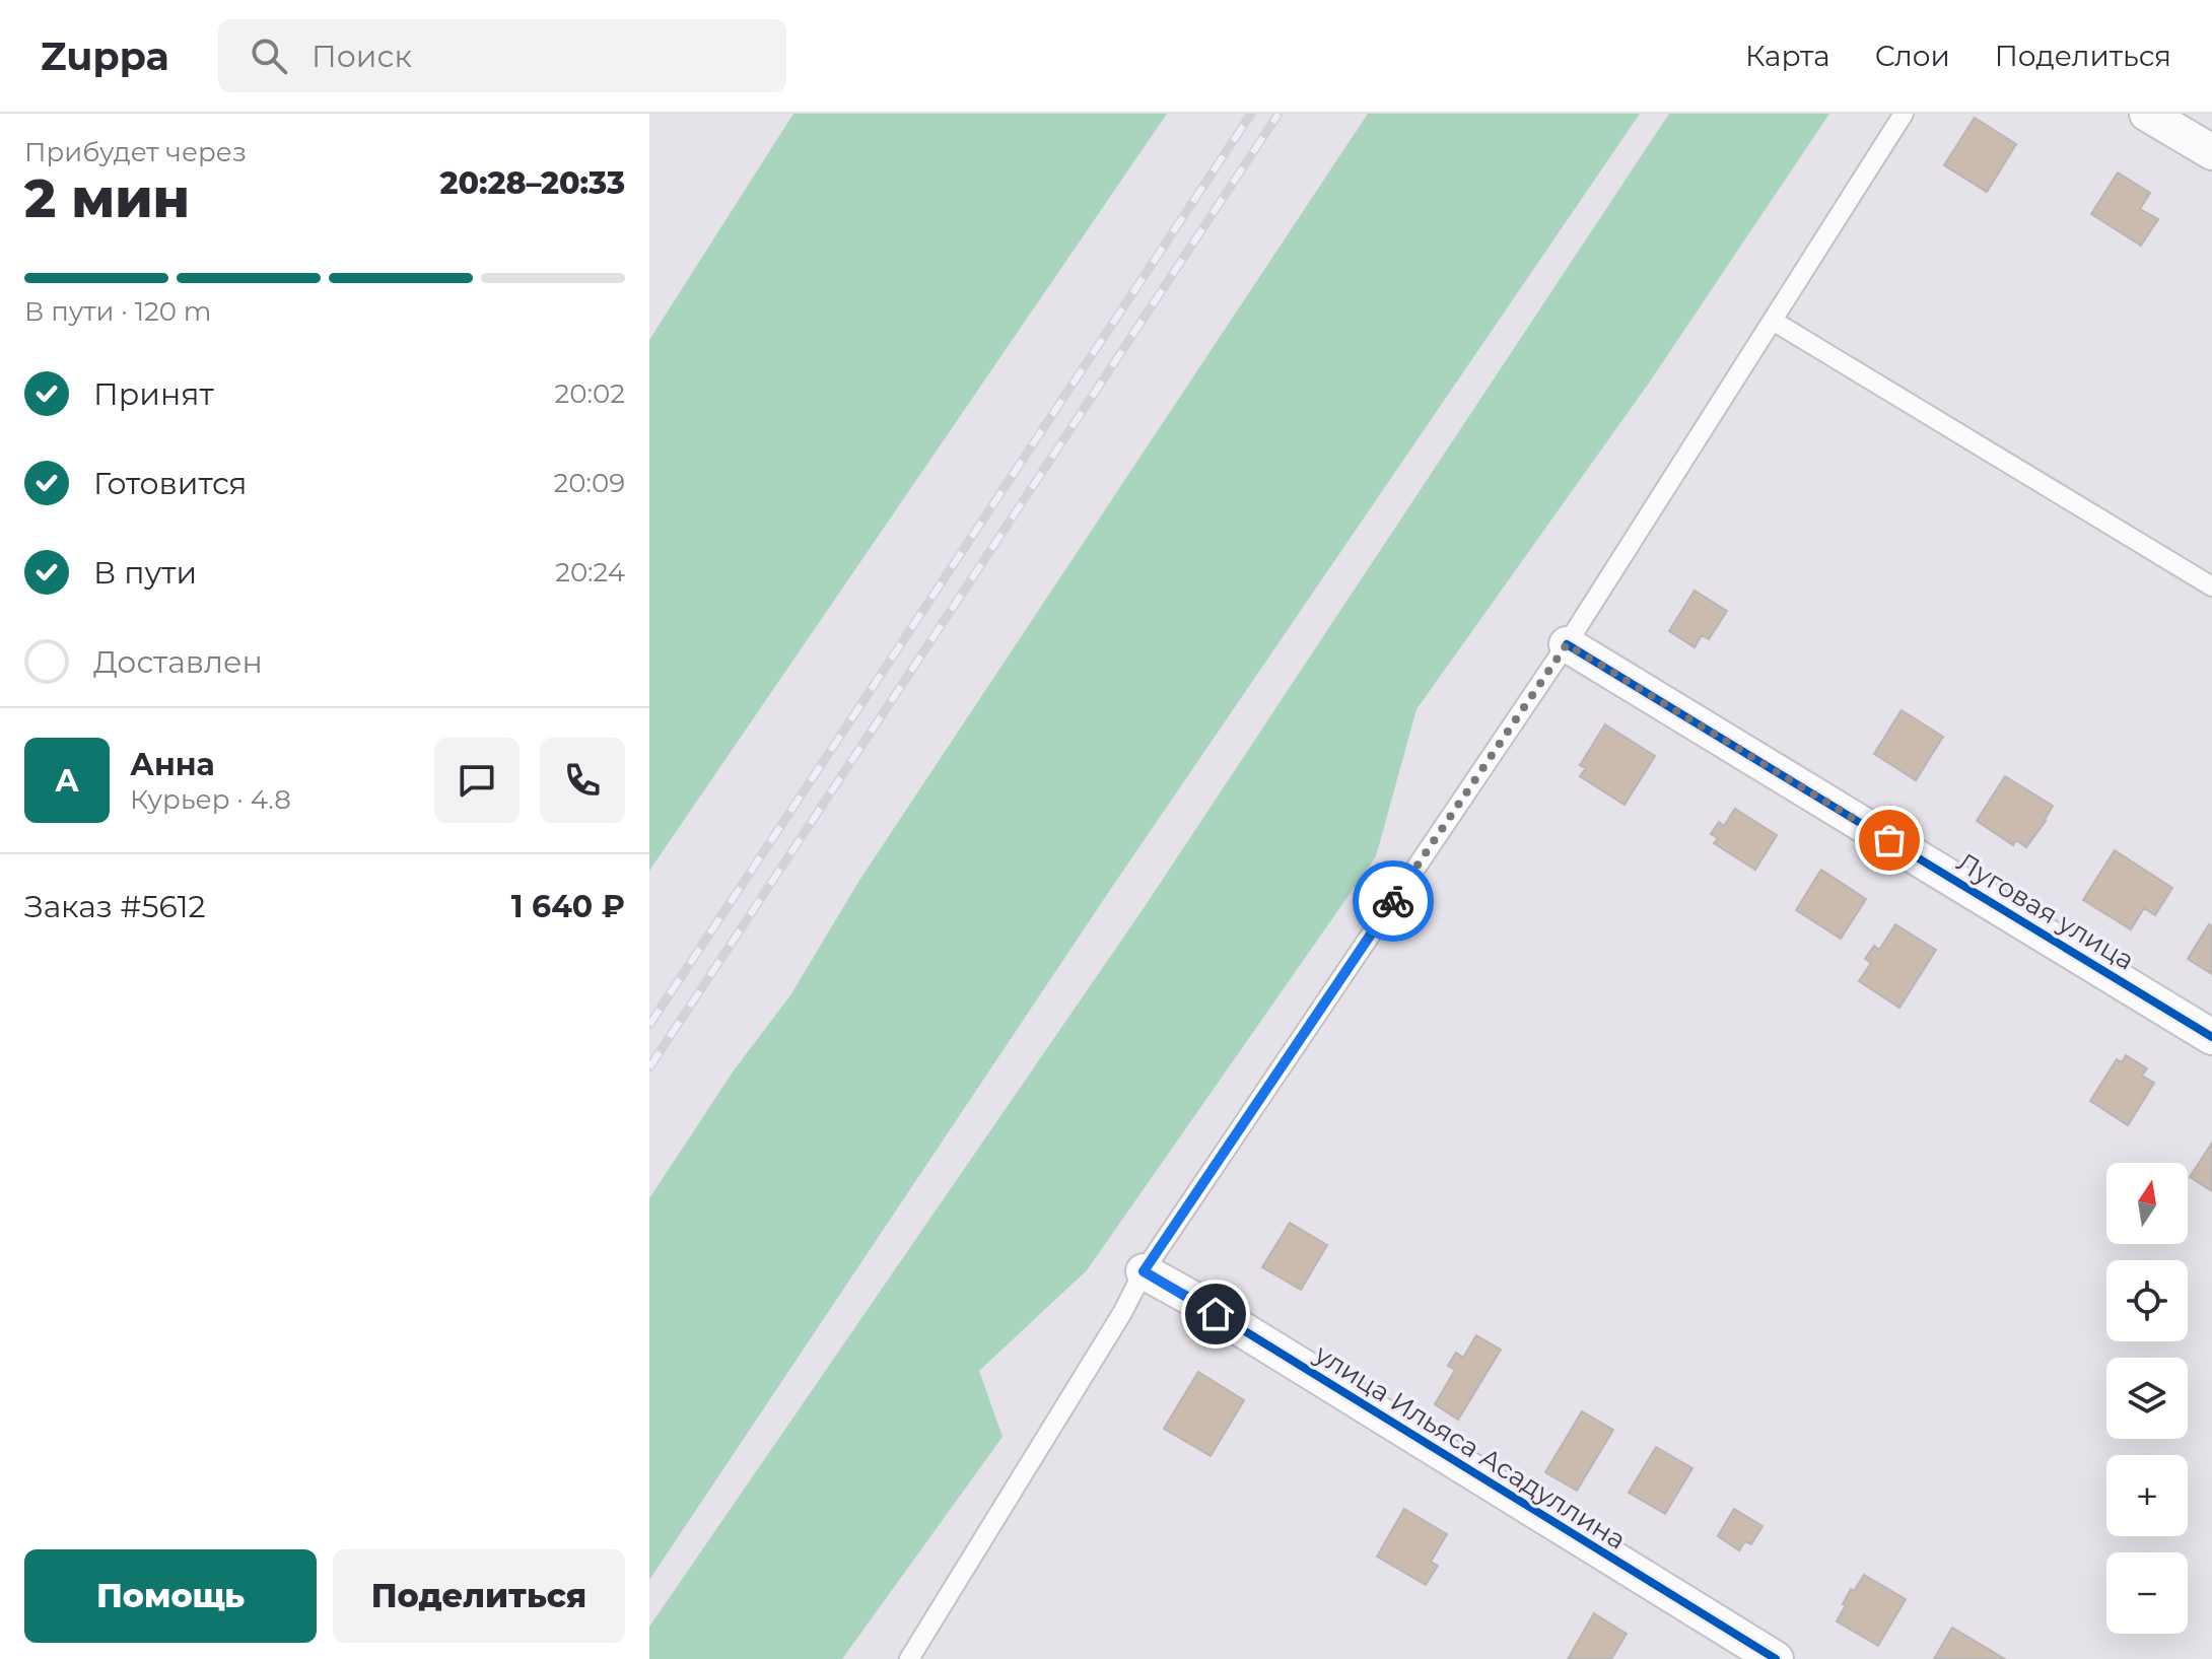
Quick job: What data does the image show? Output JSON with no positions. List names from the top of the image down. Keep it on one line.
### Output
{"streets":{"street":["Луговая улица","улица Ильяса Асадуллина"]},"north":"top","page":{"header":"Zuppa","search":"Поиск","nav":["Карта","Слои","Поделиться"],"heading":["2 мин","Прибудет через","20:28–20:33"],"panel":["Анна","Курьер · 4.8","Заказ #5612","1 640 ₽"],"bar":"В пути · 120 m","list":[["Принят","20:02"],["Готовится","20:09"],["В пути","20:24"],"Доставлен"],"round":"А","map_buttons":["+","−"],"buttons":["Помощь","Поделиться"]}}
